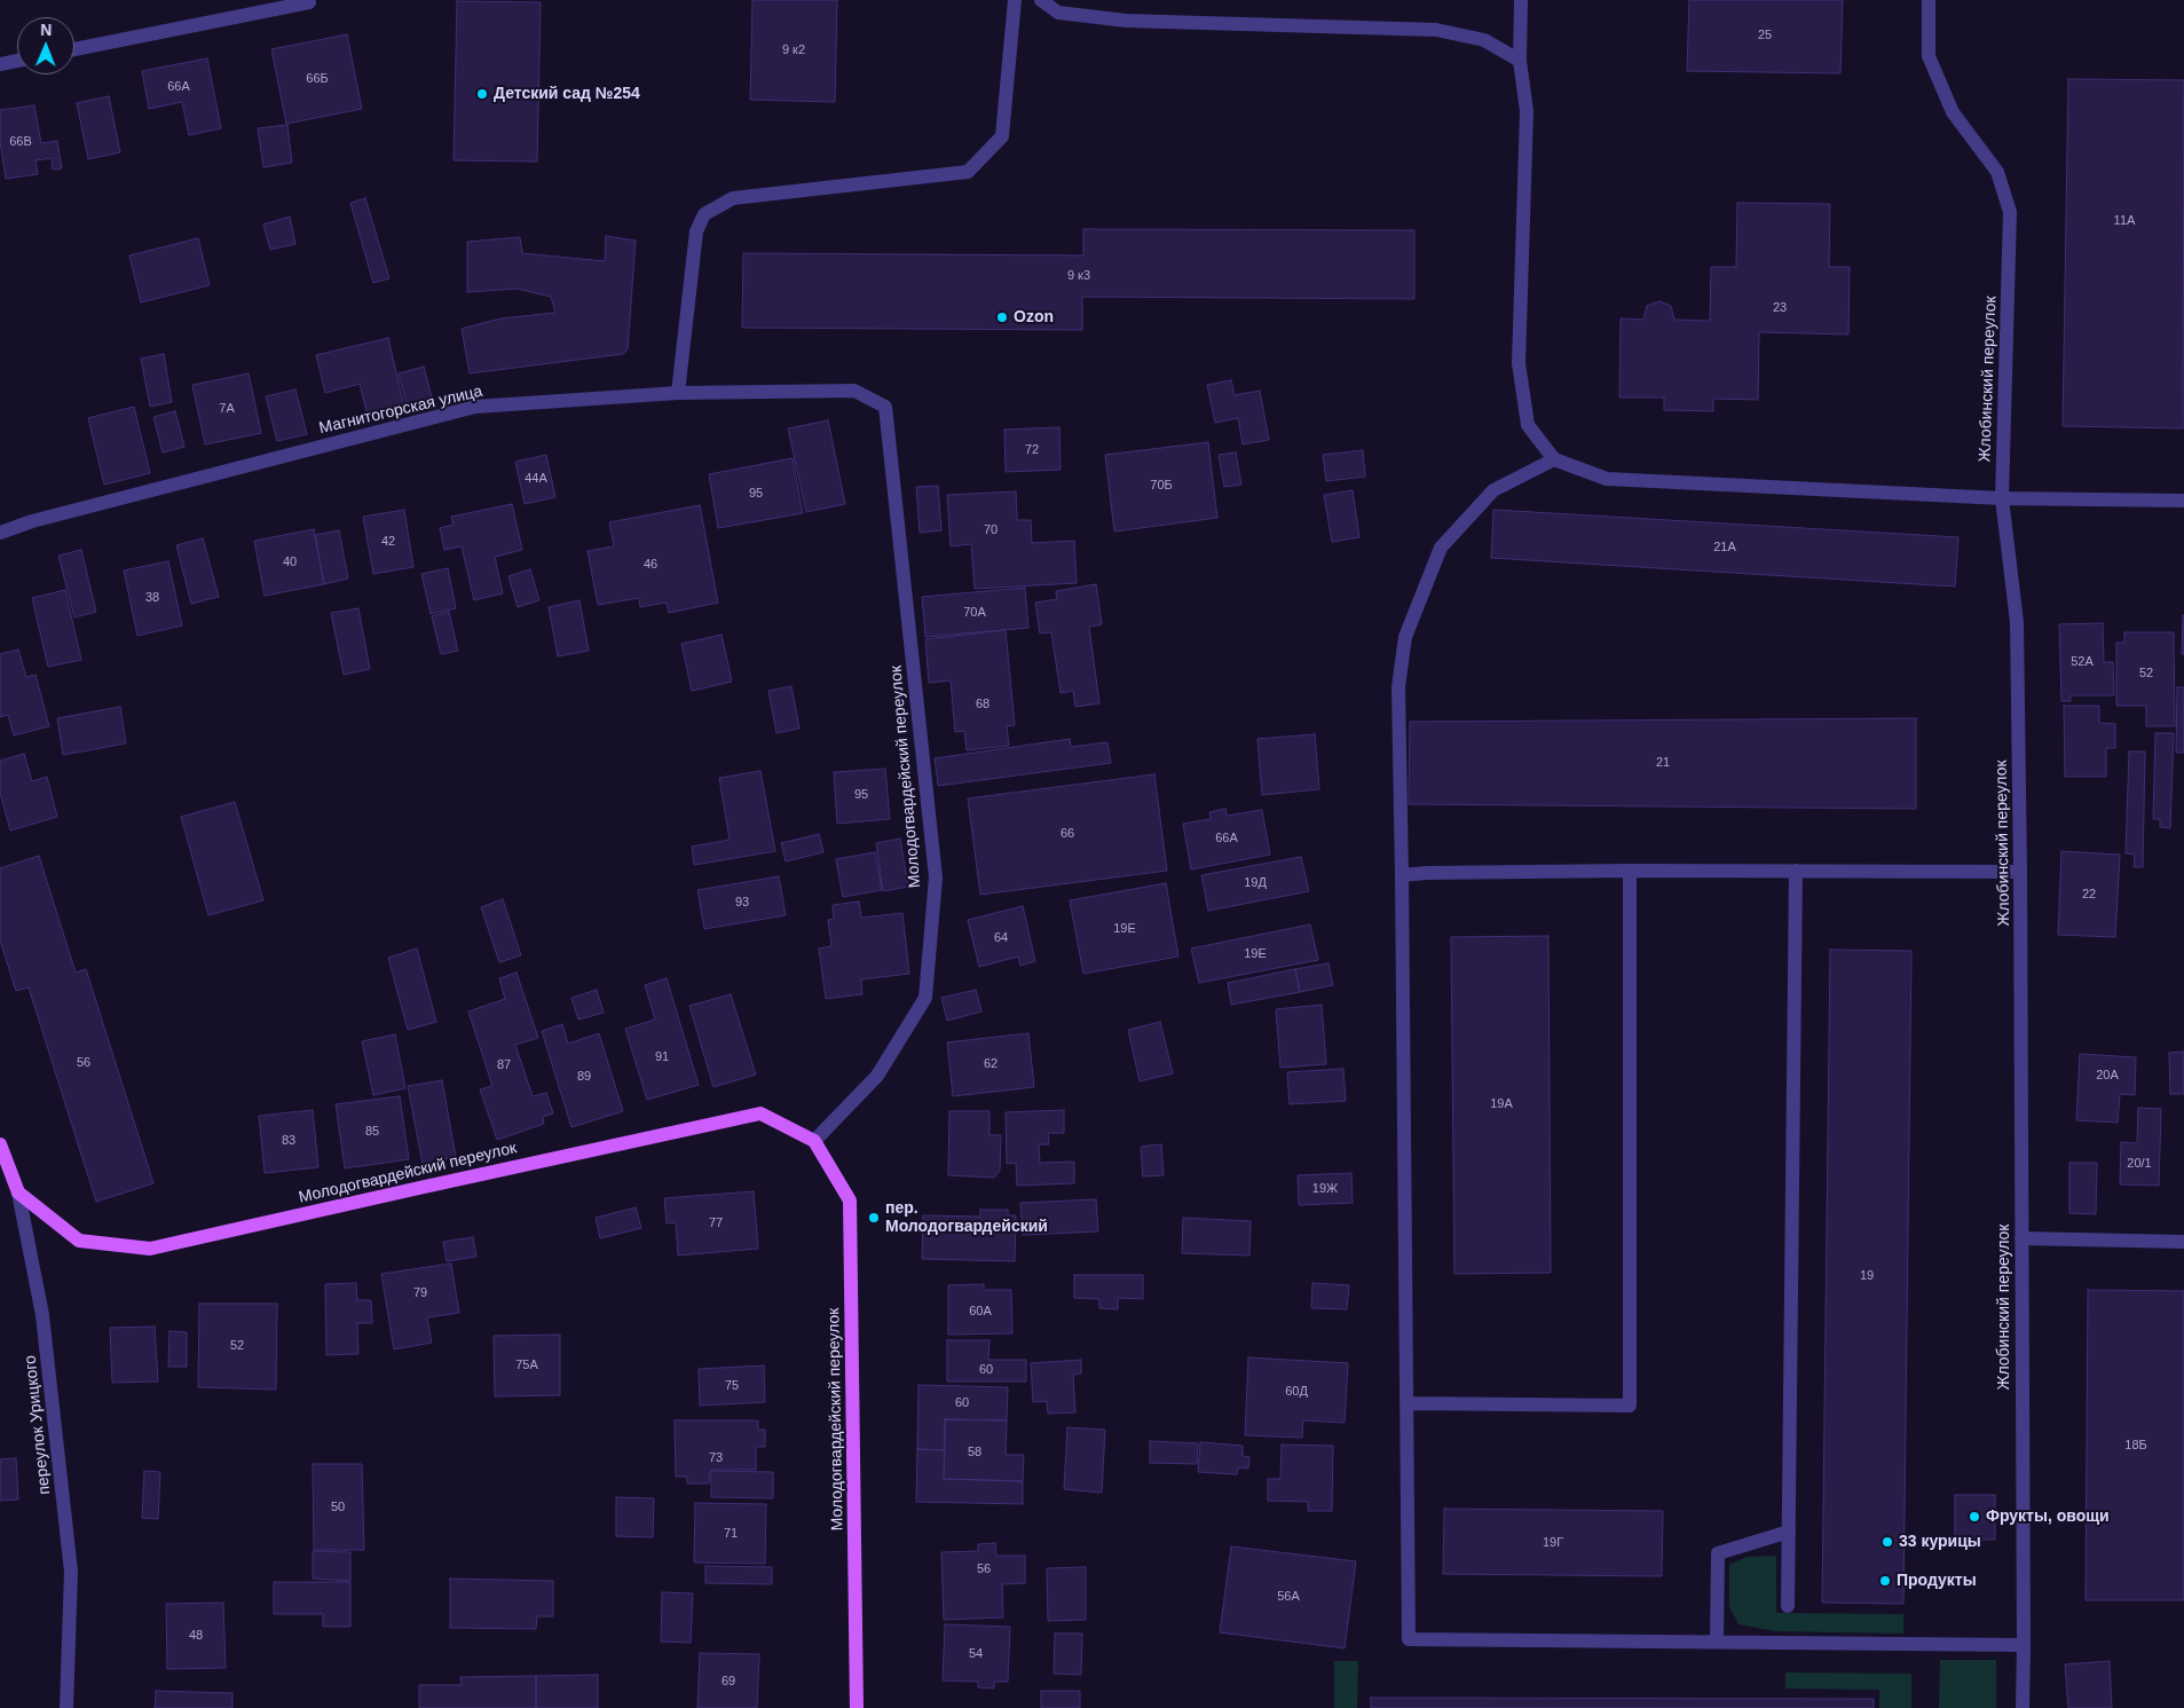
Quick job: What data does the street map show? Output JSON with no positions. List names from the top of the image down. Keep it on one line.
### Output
{"streets":{"main road":["Молодогвардейский переулок","переулок Урицкого"],"street":["Жлобинский переулок","Магнитогорская улица"]},"crossings":[["Магнитогорская улица","Молодогвардейский переулок"],["Молодогвардейский переулок","переулок Урицкого"]],"places":["Детский сад №254","Ozon","пер. Молодогвардейский","Фрукты, овощи","33 курицы","Продукты"],"house_numbers":["25","9 к2","66Б","66А","66В","11А","9 к3","23","7А","72","44А","70Б","95","70","42","21А","40","46","38","70А","52А","52","68","21","95","66","66А","19Д","22","93","19Е","64","19Е","91","56","62","87","20А","89","19А","85","83","20/1","19Ж","77","19","79","60А","52","75А","60","75","60Д","60","18Б","58","73","50","71","19Г","56","56А","48","54","69"],"north":"top"}
